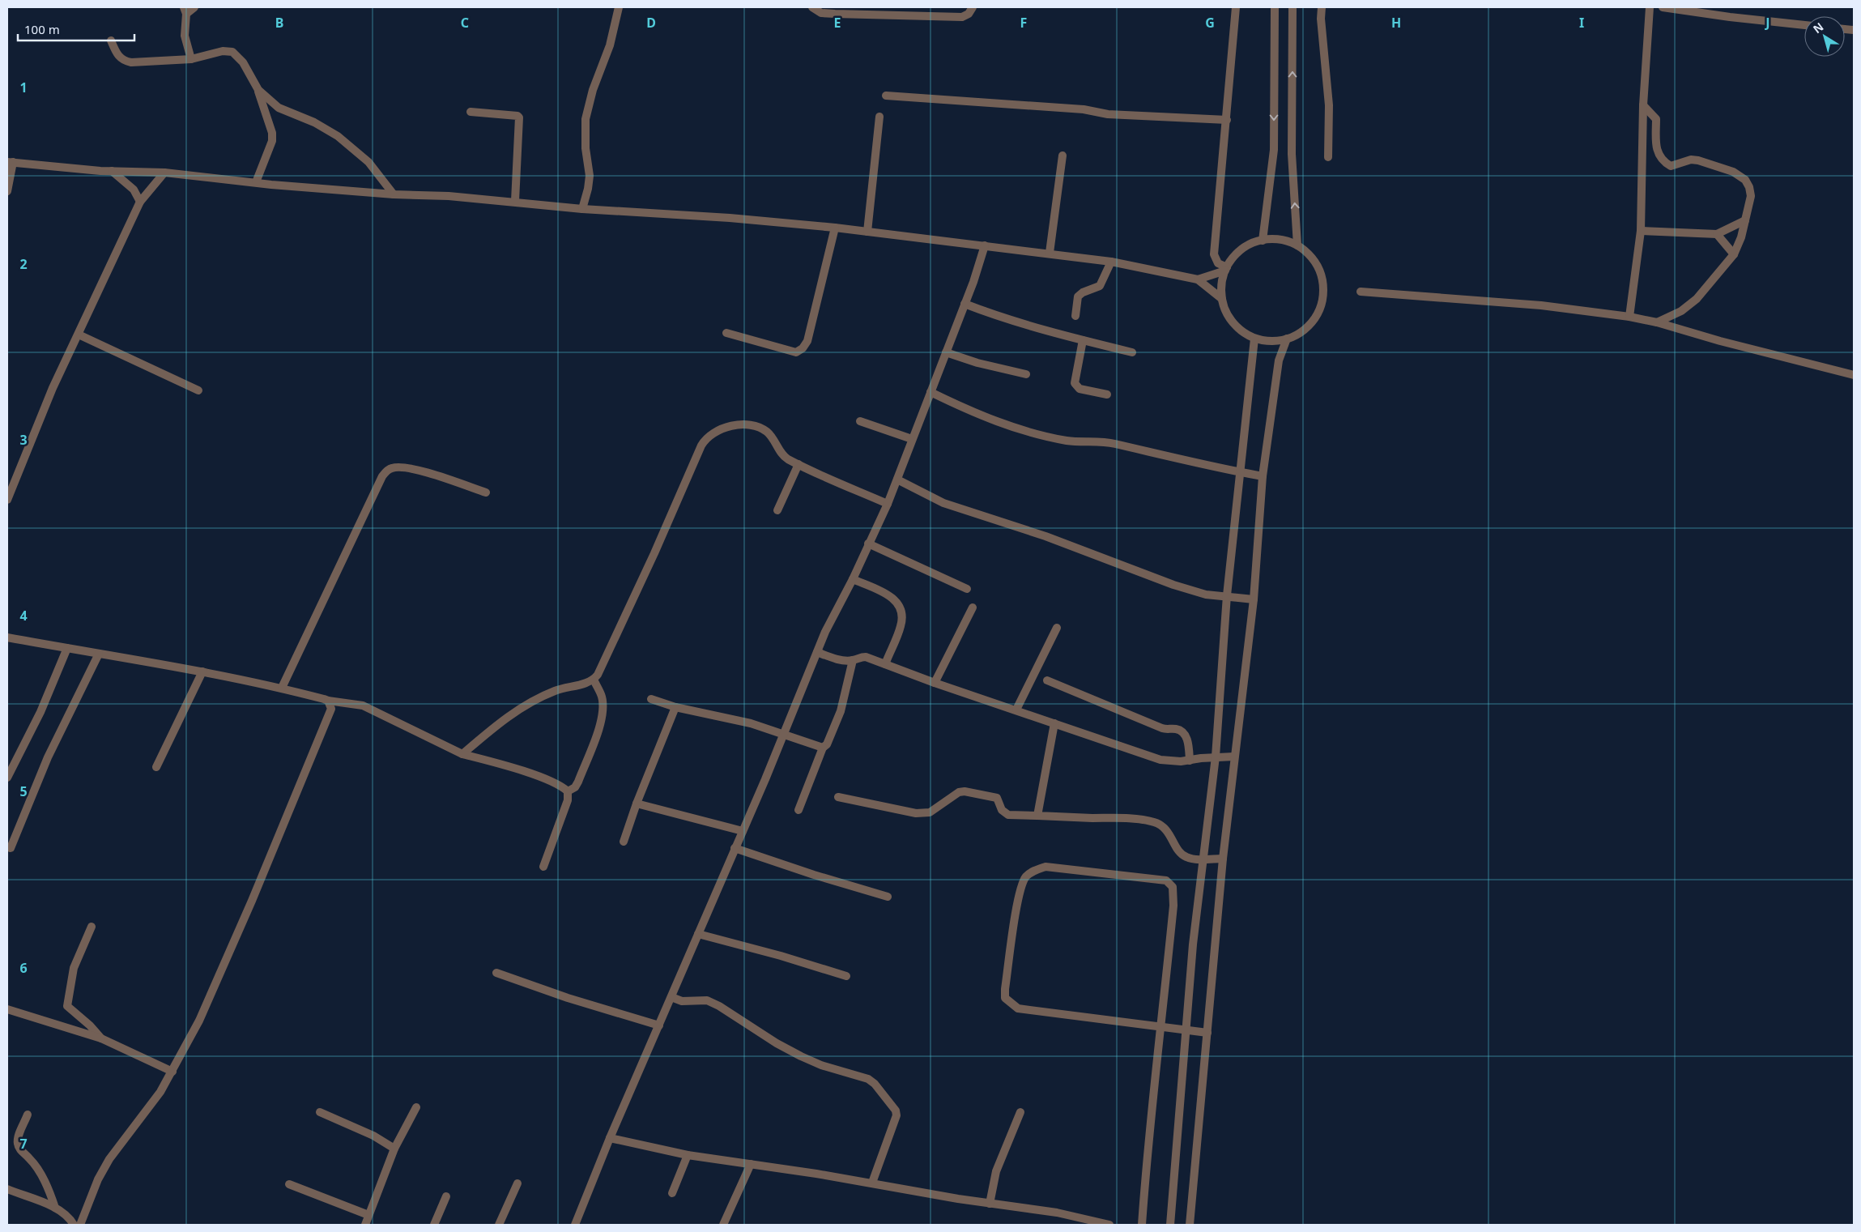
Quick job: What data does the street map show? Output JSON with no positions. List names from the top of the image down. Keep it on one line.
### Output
{"scale_bar":"100 m","north":"top left","grid":{"columns":["B","C","D","E","F","G","H","I","J"],"rows":["1","2","3","4","5","6","7"]}}
